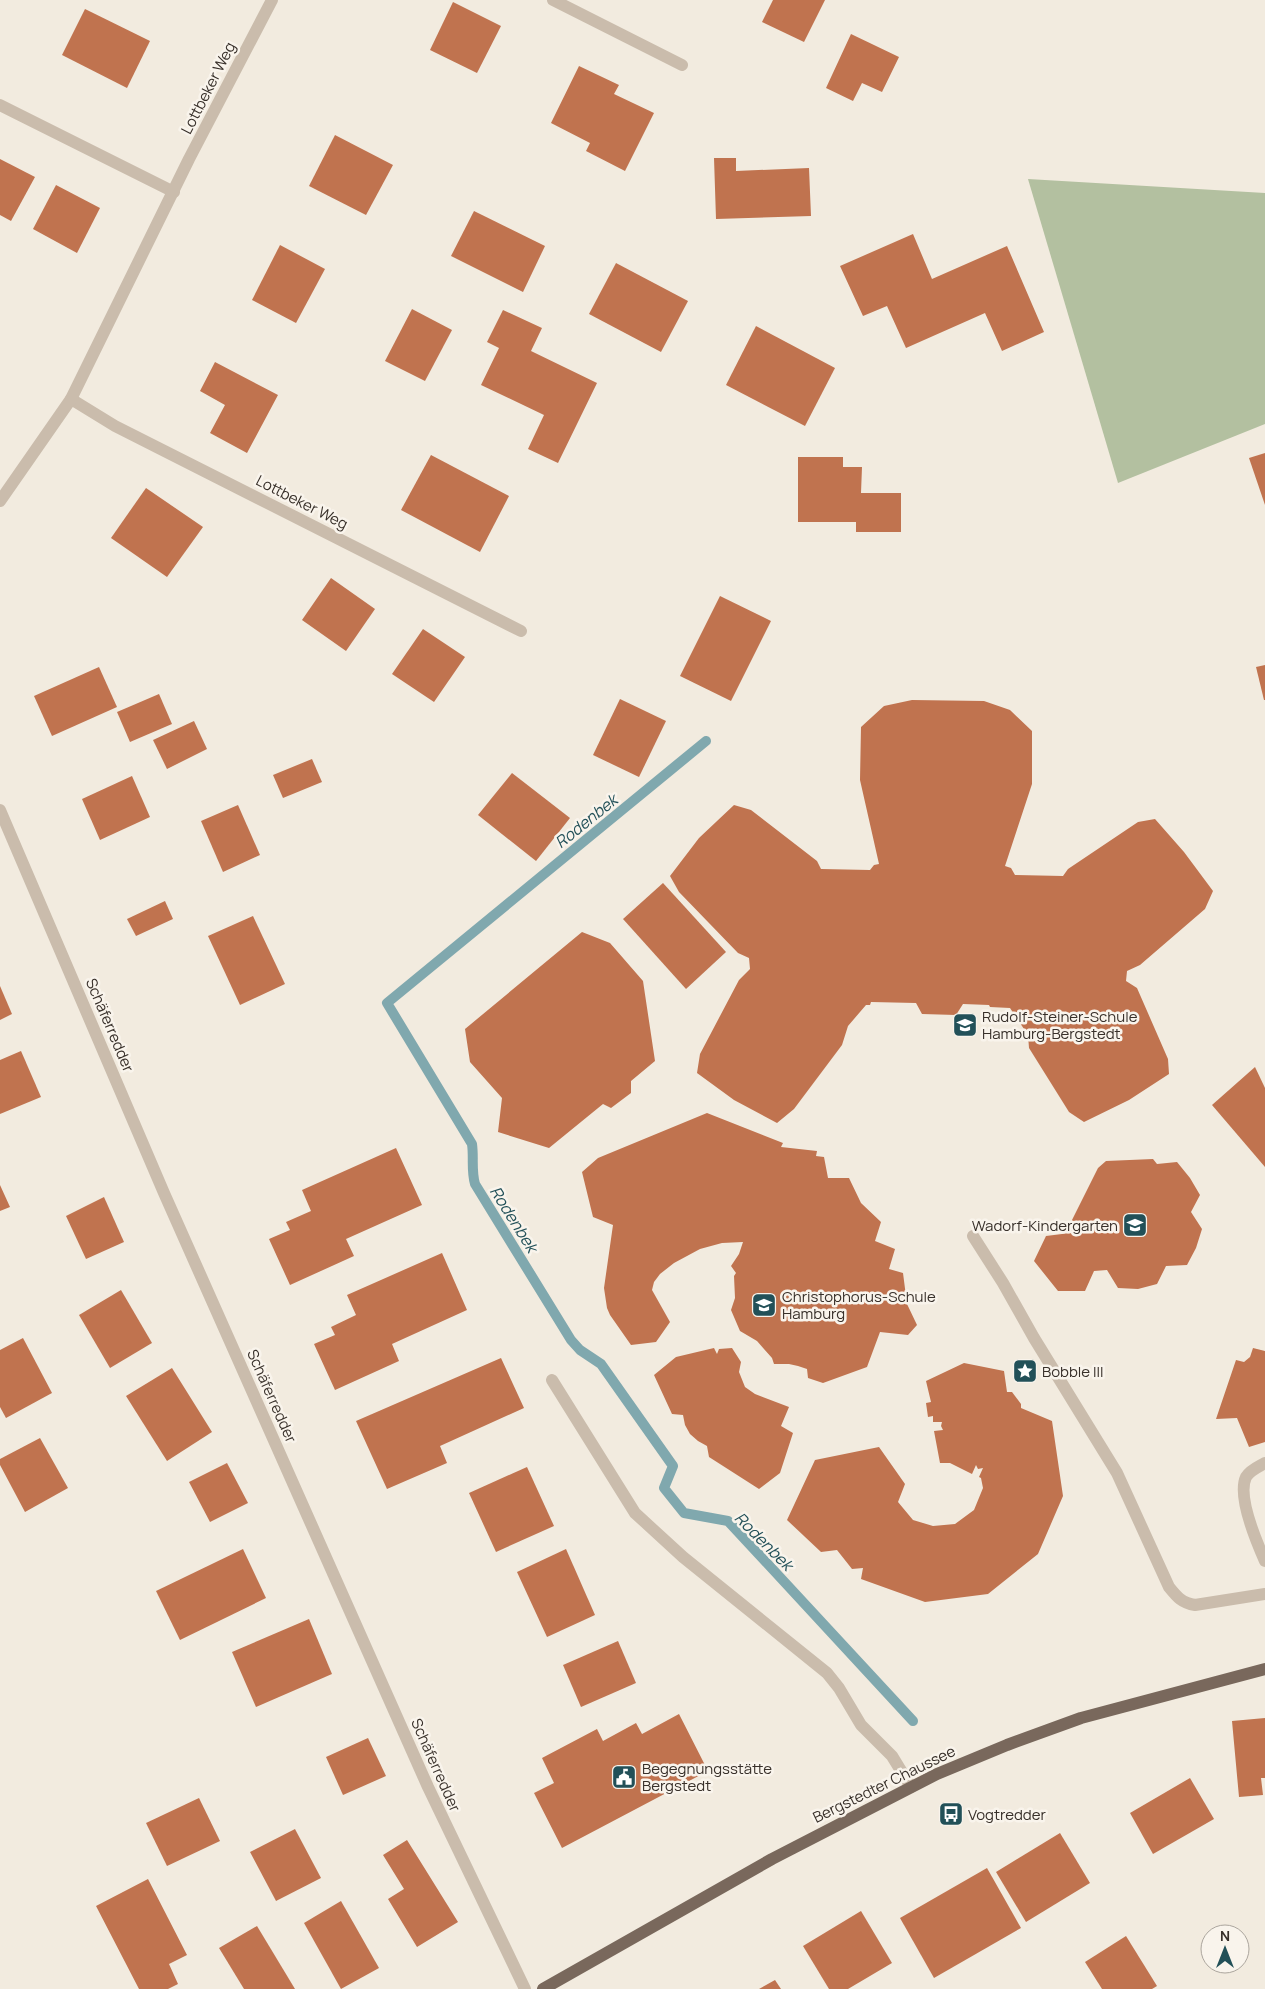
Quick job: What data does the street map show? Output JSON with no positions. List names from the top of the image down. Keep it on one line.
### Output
{"streets":{"main road":["Bergstedter Chaussee"],"street":["Lottbeker Weg","Schäferredder"]},"water":["Rodenbek"],"places":{"school or university":["Rudolf-Steiner-Schule Hamburg-Bergstedt","Wadorf-Kindergarten","Christophorus-Schule Hamburg"],"place":["Bobble III"],"public building":["Begegnungsstätte Bergstedt"],"bus stop":["Vogtredder"]},"north":"top"}
